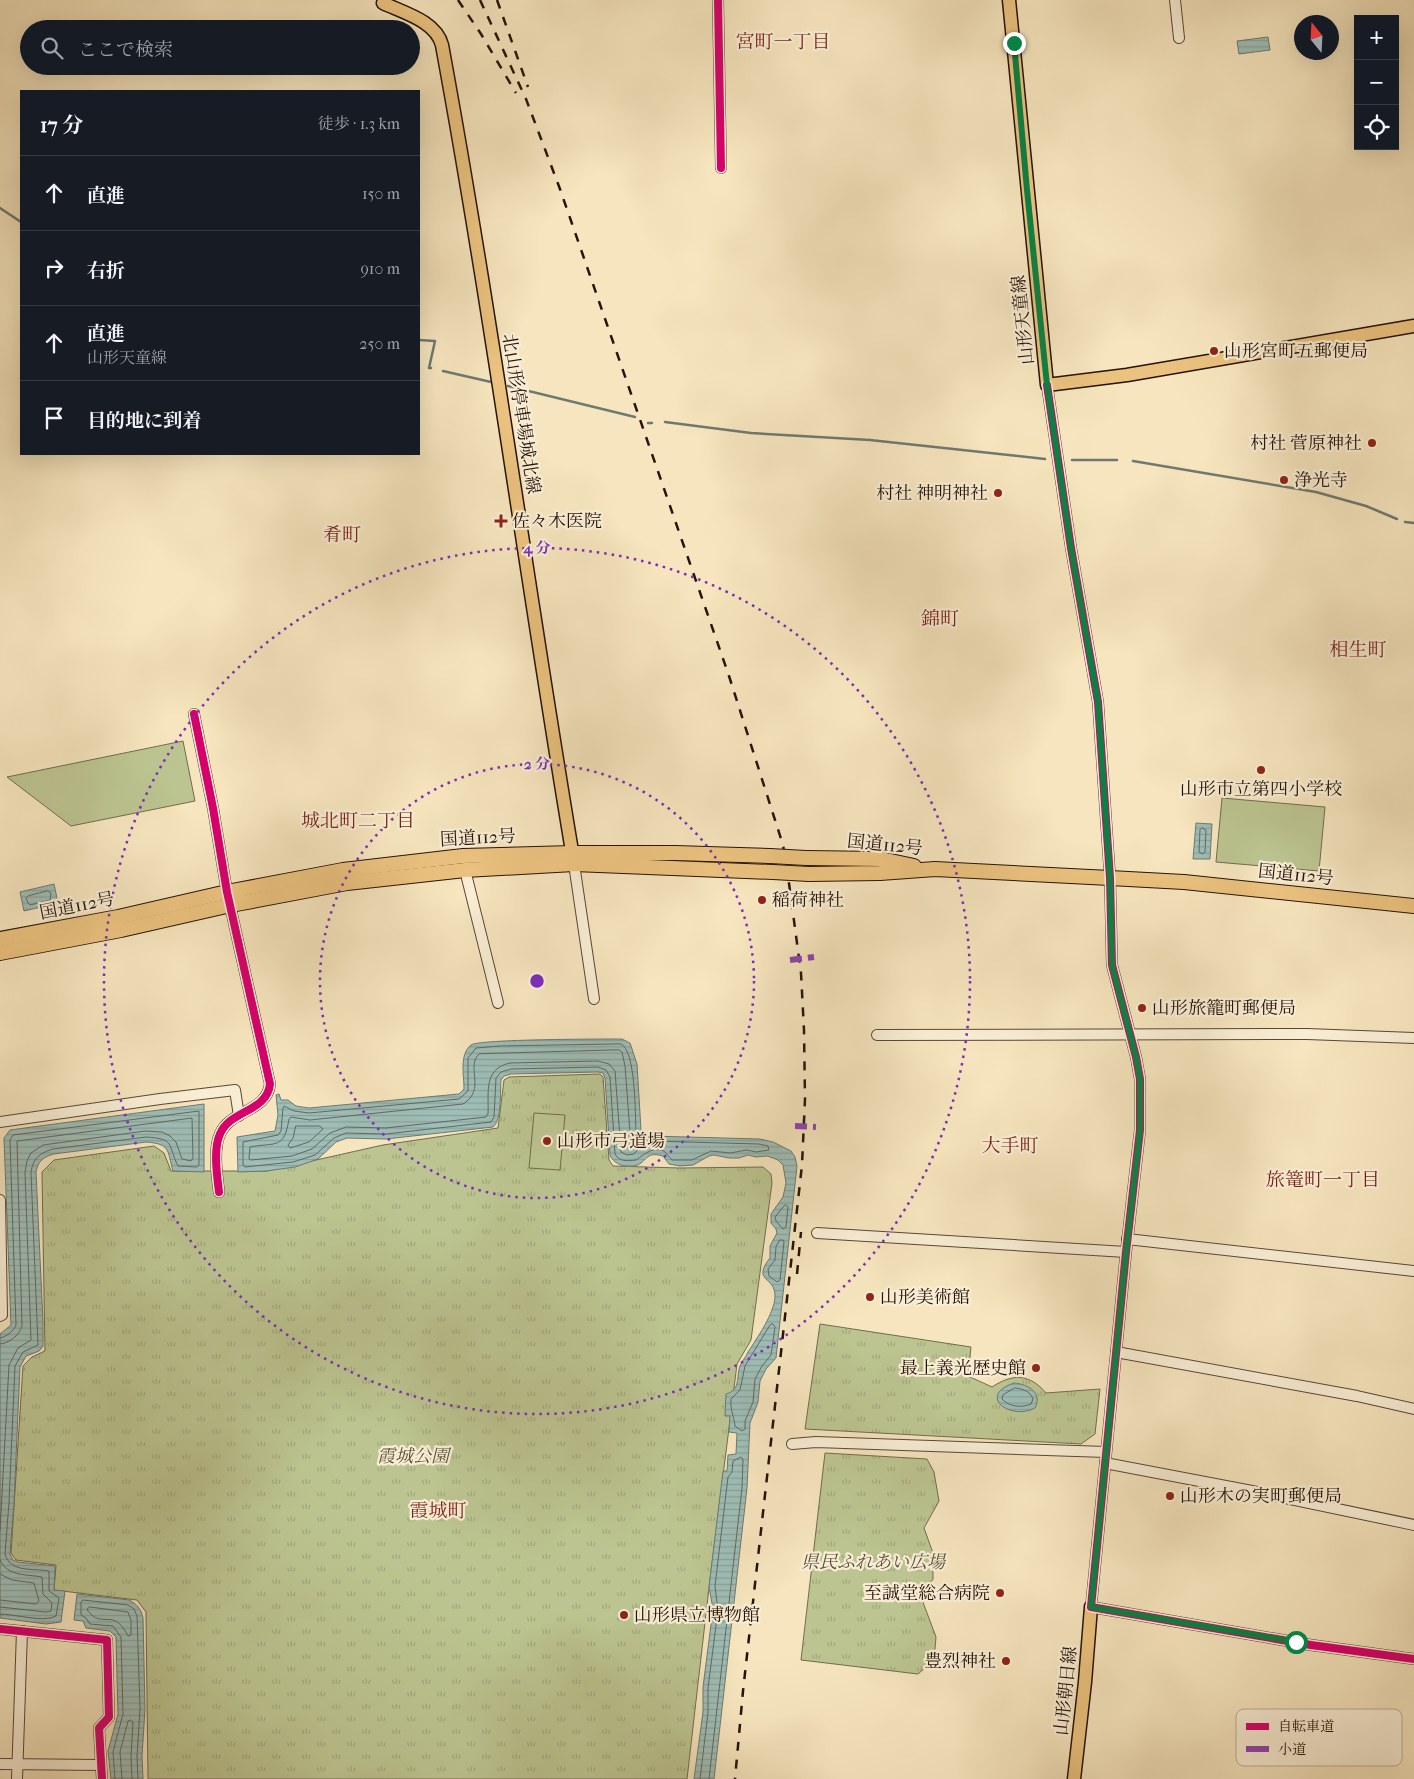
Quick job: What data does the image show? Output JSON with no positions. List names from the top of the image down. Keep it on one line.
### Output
{"streets":{"highway":["国道112号"],"main road":["山形天童線","北山形停車場城北線","山形朝日線"]},"crossings":[["北山形停車場城北線","国道112号"]],"districts":["宮町一丁目","肴町","錦町","相生町","城北町二丁目","大手町","旅篭町一丁目","霞城町"],"parks":["霞城公園","県民ふれあい広場"],"places":{"other":["山形宮町五郵便局","村社 菅原神社","浄光寺","村社 神明神社","山形市立第四小学校","稲荷神社","山形旅籠町郵便局","山形市弓道場","山形美術館","最上義光歴史館","山形木の実町郵便局","至誠堂総合病院","山形県立博物館","豊烈神社"],"health":["佐々木医院"]},"legend":["自転車道","小道"],"north":"top","page":{"map_buttons":["+","−"],"search":"ここで検索","heading":["17 分","徒歩 · 1.3 km"],"list":[["直進","150 m"],["右折","910 m"],["直進","山形天童線","250 m"],"目的地に到着"]},"rings":["4 分","2 分"]}
